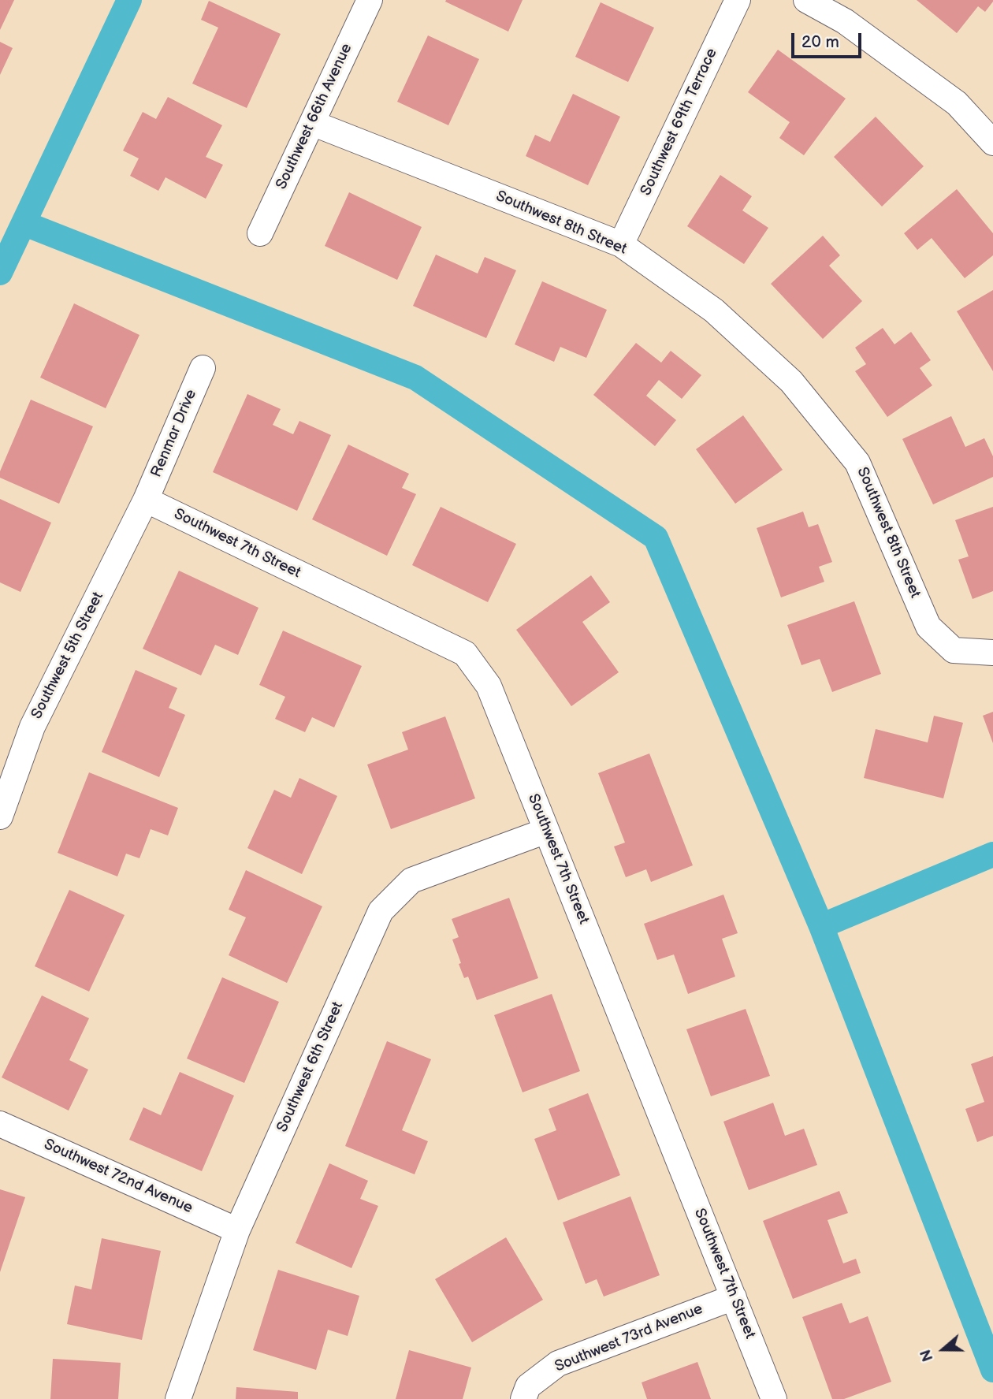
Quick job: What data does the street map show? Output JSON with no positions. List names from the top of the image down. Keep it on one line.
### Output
{"streets":{"street":["Southwest 66th Avenue","Southwest 69th Terrace","Southwest 8th Street","Renmar Drive","Southwest 7th Street","Southwest 5th Street","Southwest 6th Street","Southwest 72nd Avenue","Southwest 73rd Avenue"]},"crossings":[["Southwest 66th Avenue","Southwest 8th Street"],["Southwest 69th Terrace","Southwest 8th Street"],["Renmar Drive","Southwest 7th Street"],["Renmar Drive","Southwest 5th Street"],["Southwest 7th Street","Southwest 5th Street"],["Southwest 7th Street","Southwest 6th Street"],["Southwest 7th Street","Southwest 73rd Avenue"],["Southwest 6th Street","Southwest 72nd Avenue"]],"scale_bar":"20 m","north":"left"}
